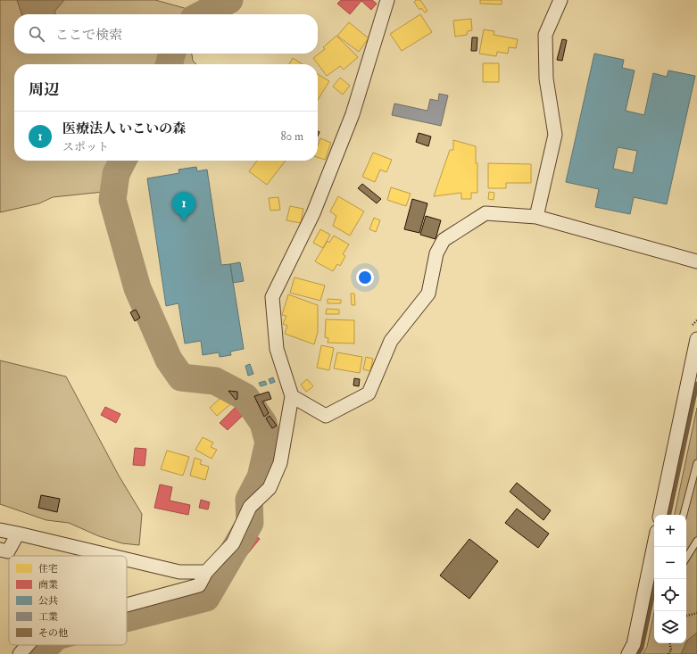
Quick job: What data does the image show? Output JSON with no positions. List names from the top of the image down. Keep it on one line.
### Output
{"legend":["住宅","商業","公共","工業","その他"],"page":{"search":"ここで検索","heading":"周辺","list":[{"mark":"1","name":"医療法人 いこいの森","note":"スポット","value":"80 m"}],"pins":"1","map_buttons":["+","−"]}}
